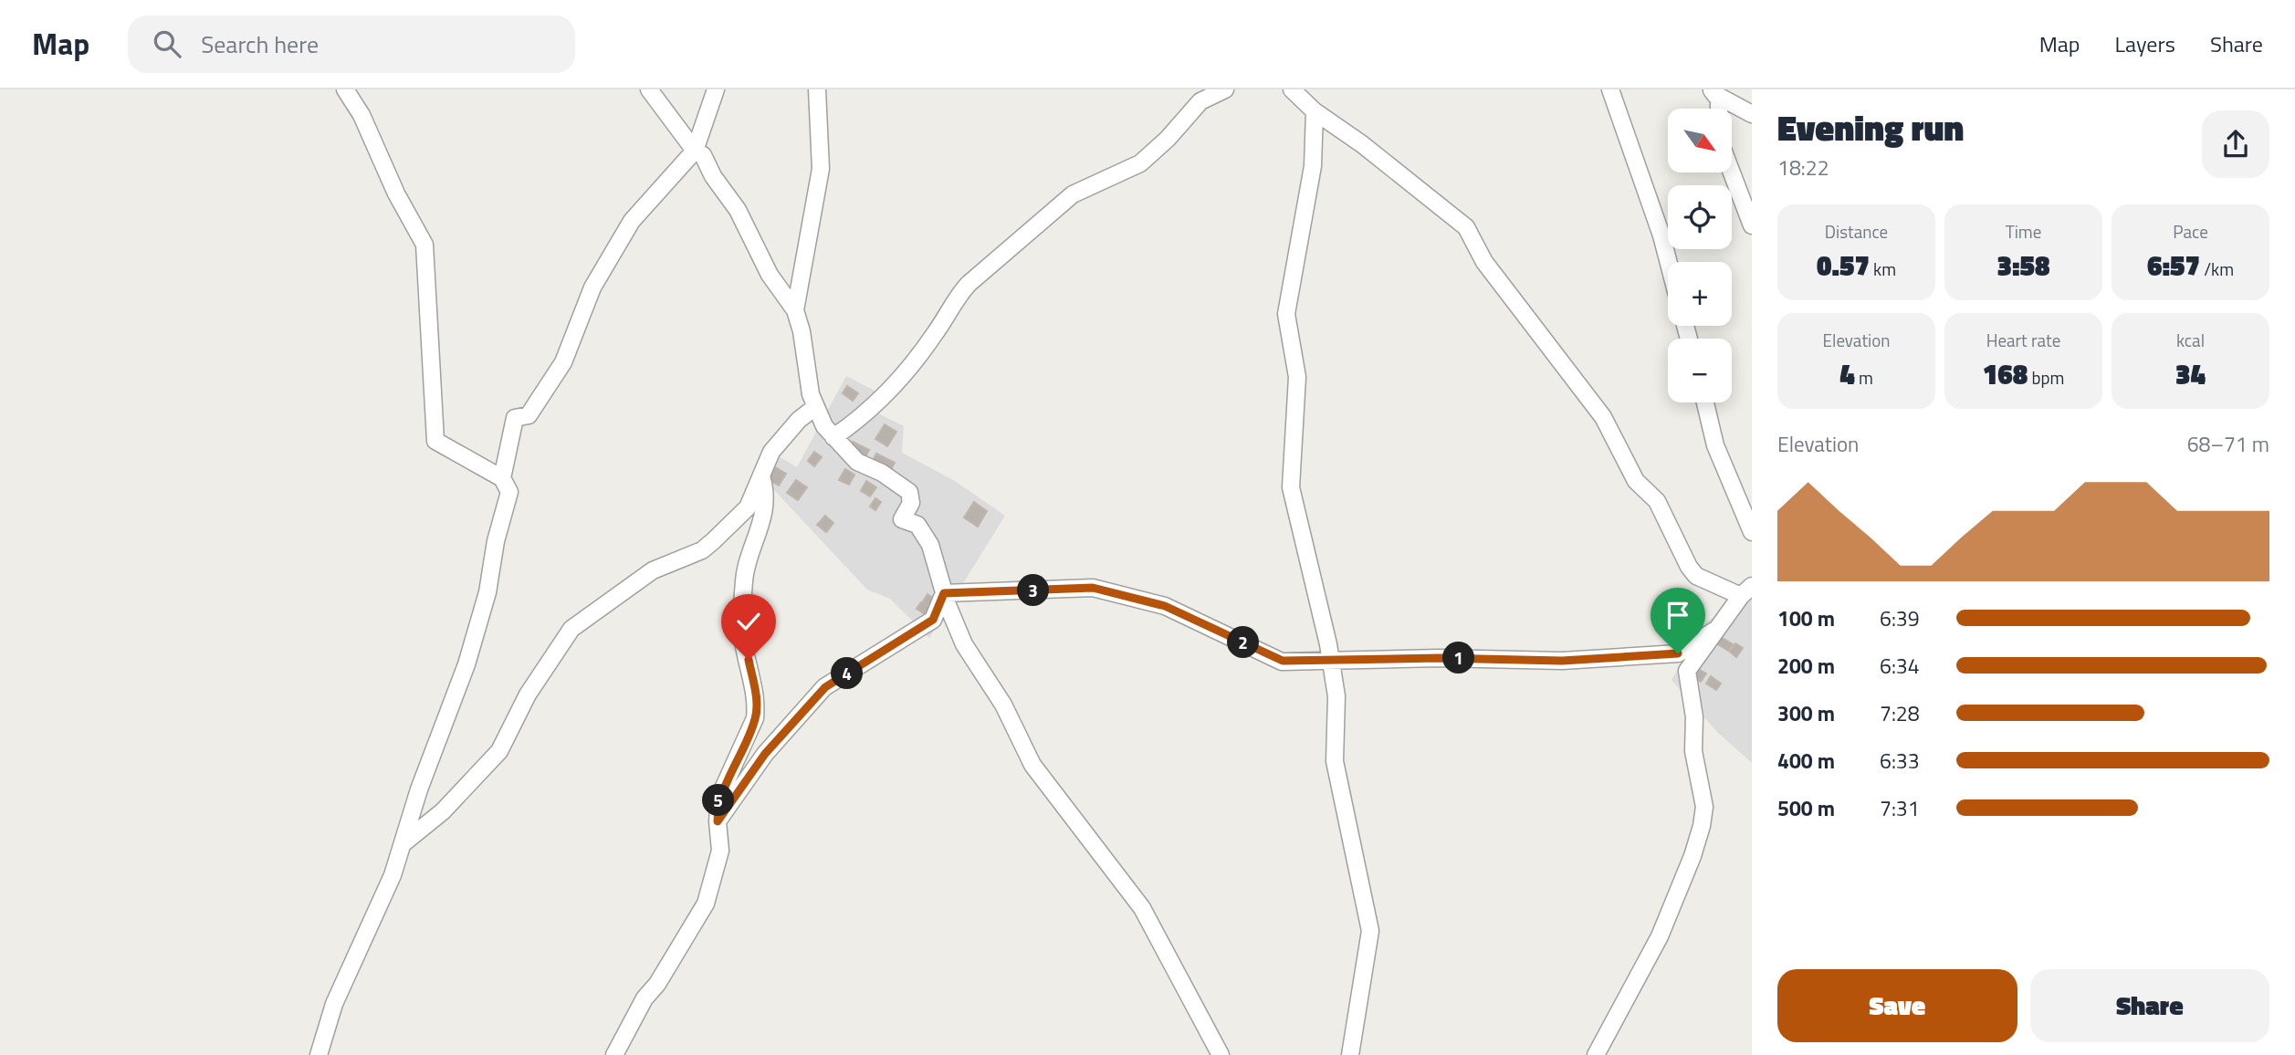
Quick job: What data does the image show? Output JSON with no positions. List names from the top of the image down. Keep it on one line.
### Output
{"north":"bottom right","page":{"header":"Map","search":"Search here","nav":["Map","Layers","Share"],"heading":["Evening run","18:22"],"map_buttons":["+","−"],"stats":[["Distance","0.57 km"],["Time","3:58"],["Pace","6:57 /km"],["Elevation","4 m"],["Heart rate","168 bpm"],["kcal","34"]],"chart":["Elevation","68–71 m"],"pins":["3","2","1","4","5"],"list":[{"name":"100 m","note":"6:39"},{"name":"200 m","note":"6:34"},{"name":"300 m","note":"7:28"},{"name":"400 m","note":"6:33"},{"name":"500 m","note":"7:31"}],"buttons":["Save","Share"]}}
